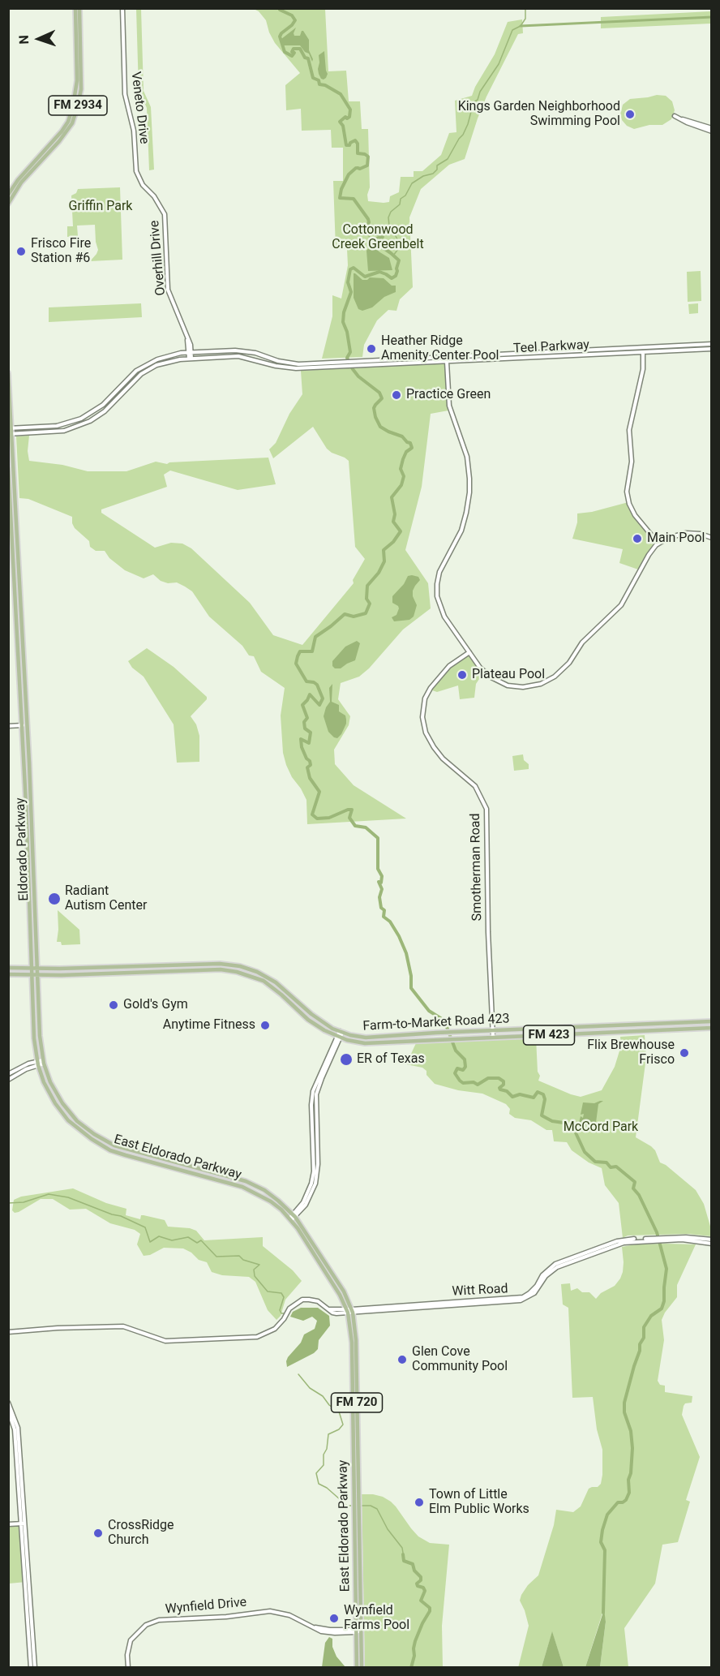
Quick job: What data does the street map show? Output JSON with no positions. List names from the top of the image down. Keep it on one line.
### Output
{"streets":{"main road":["FM 2934","Eldorado Parkway","Farm-to-Market Road 423","FM 423","East Eldorado Parkway","FM 720"],"street":["Veneto Drive","Overhill Drive","Teel Parkway","Smotherman Road","Witt Road","Wynfield Drive"]},"crossings":[["Veneto Drive","Overhill Drive"],["Overhill Drive","Teel Parkway"],["Teel Parkway","Eldorado Parkway"],["Eldorado Parkway","Farm-to-Market Road 423"],["Eldorado Parkway","East Eldorado Parkway"],["Smotherman Road","Farm-to-Market Road 423"],["Farm-to-Market Road 423","East Eldorado Parkway"],["East Eldorado Parkway","Witt Road"],["East Eldorado Parkway","Wynfield Drive"]],"parks":["Griffin Park","Cottonwood Creek Greenbelt","McCord Park"],"places":["Kings Garden Neighborhood Swimming Pool","Frisco Fire Station #6","Heather Ridge Amenity Center Pool","Practice Green","Main Pool","Plateau Pool","Radiant Autism Center","Gold's Gym","Anytime Fitness","Flix Brewhouse Frisco","ER of Texas","Glen Cove Community Pool","Town of Little Elm Public Works","CrossRidge Church","Wynfield Farms Pool"],"north":"left"}
